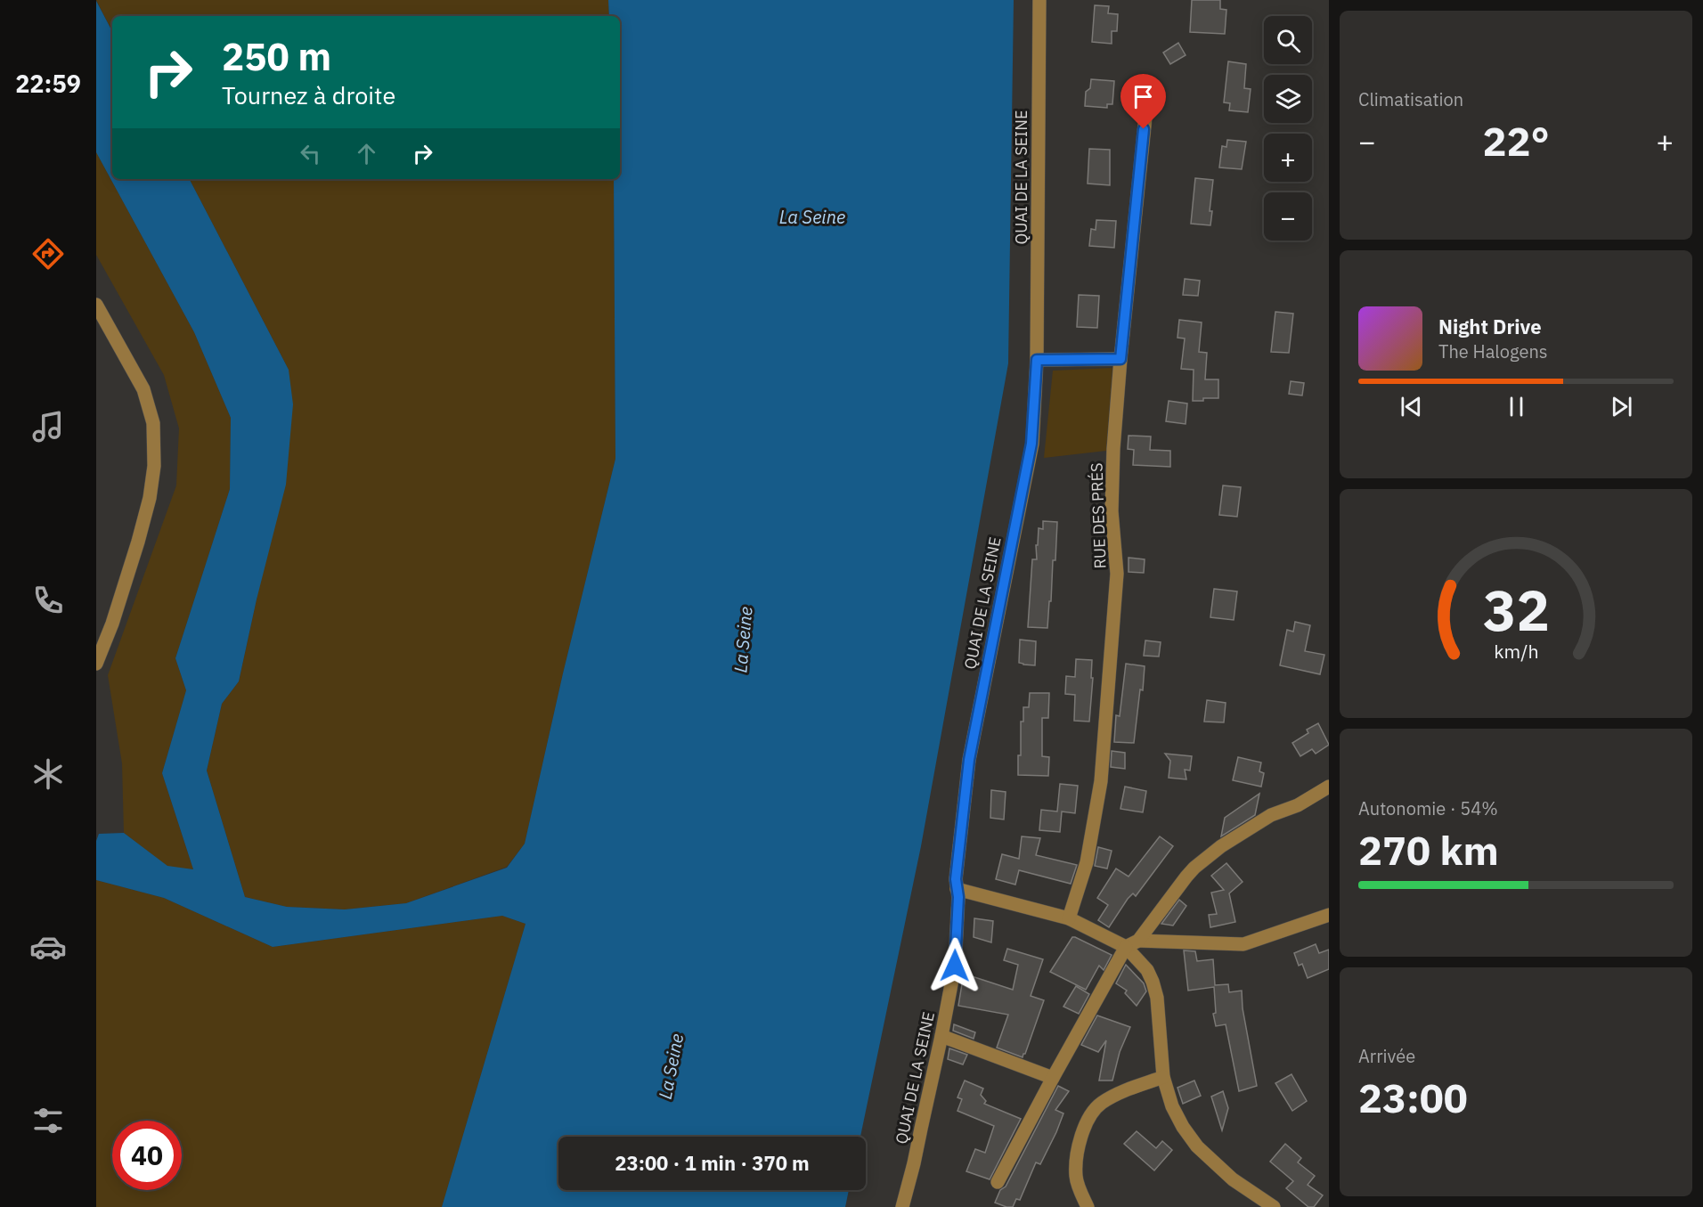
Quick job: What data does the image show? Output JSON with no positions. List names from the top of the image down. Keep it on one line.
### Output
{"streets":{"street":["QUAI DE LA SEINE","RUE DES PRÉS"]},"water":["La Seine"],"page":{"tabs":"22:59","tile":["Climatisation",["Autonomie · 54%","270 km"],["Arrivée","23:00"]],"map_buttons":["+","−"],"turn":["250 m","Tournez à droite"],"heat":["−","22°","+"],"song":["Night Drive","The Halogens"],"limit":"40","trip":"23:00 · 1 min · 370 m","gauge":["32","km/h"]}}
